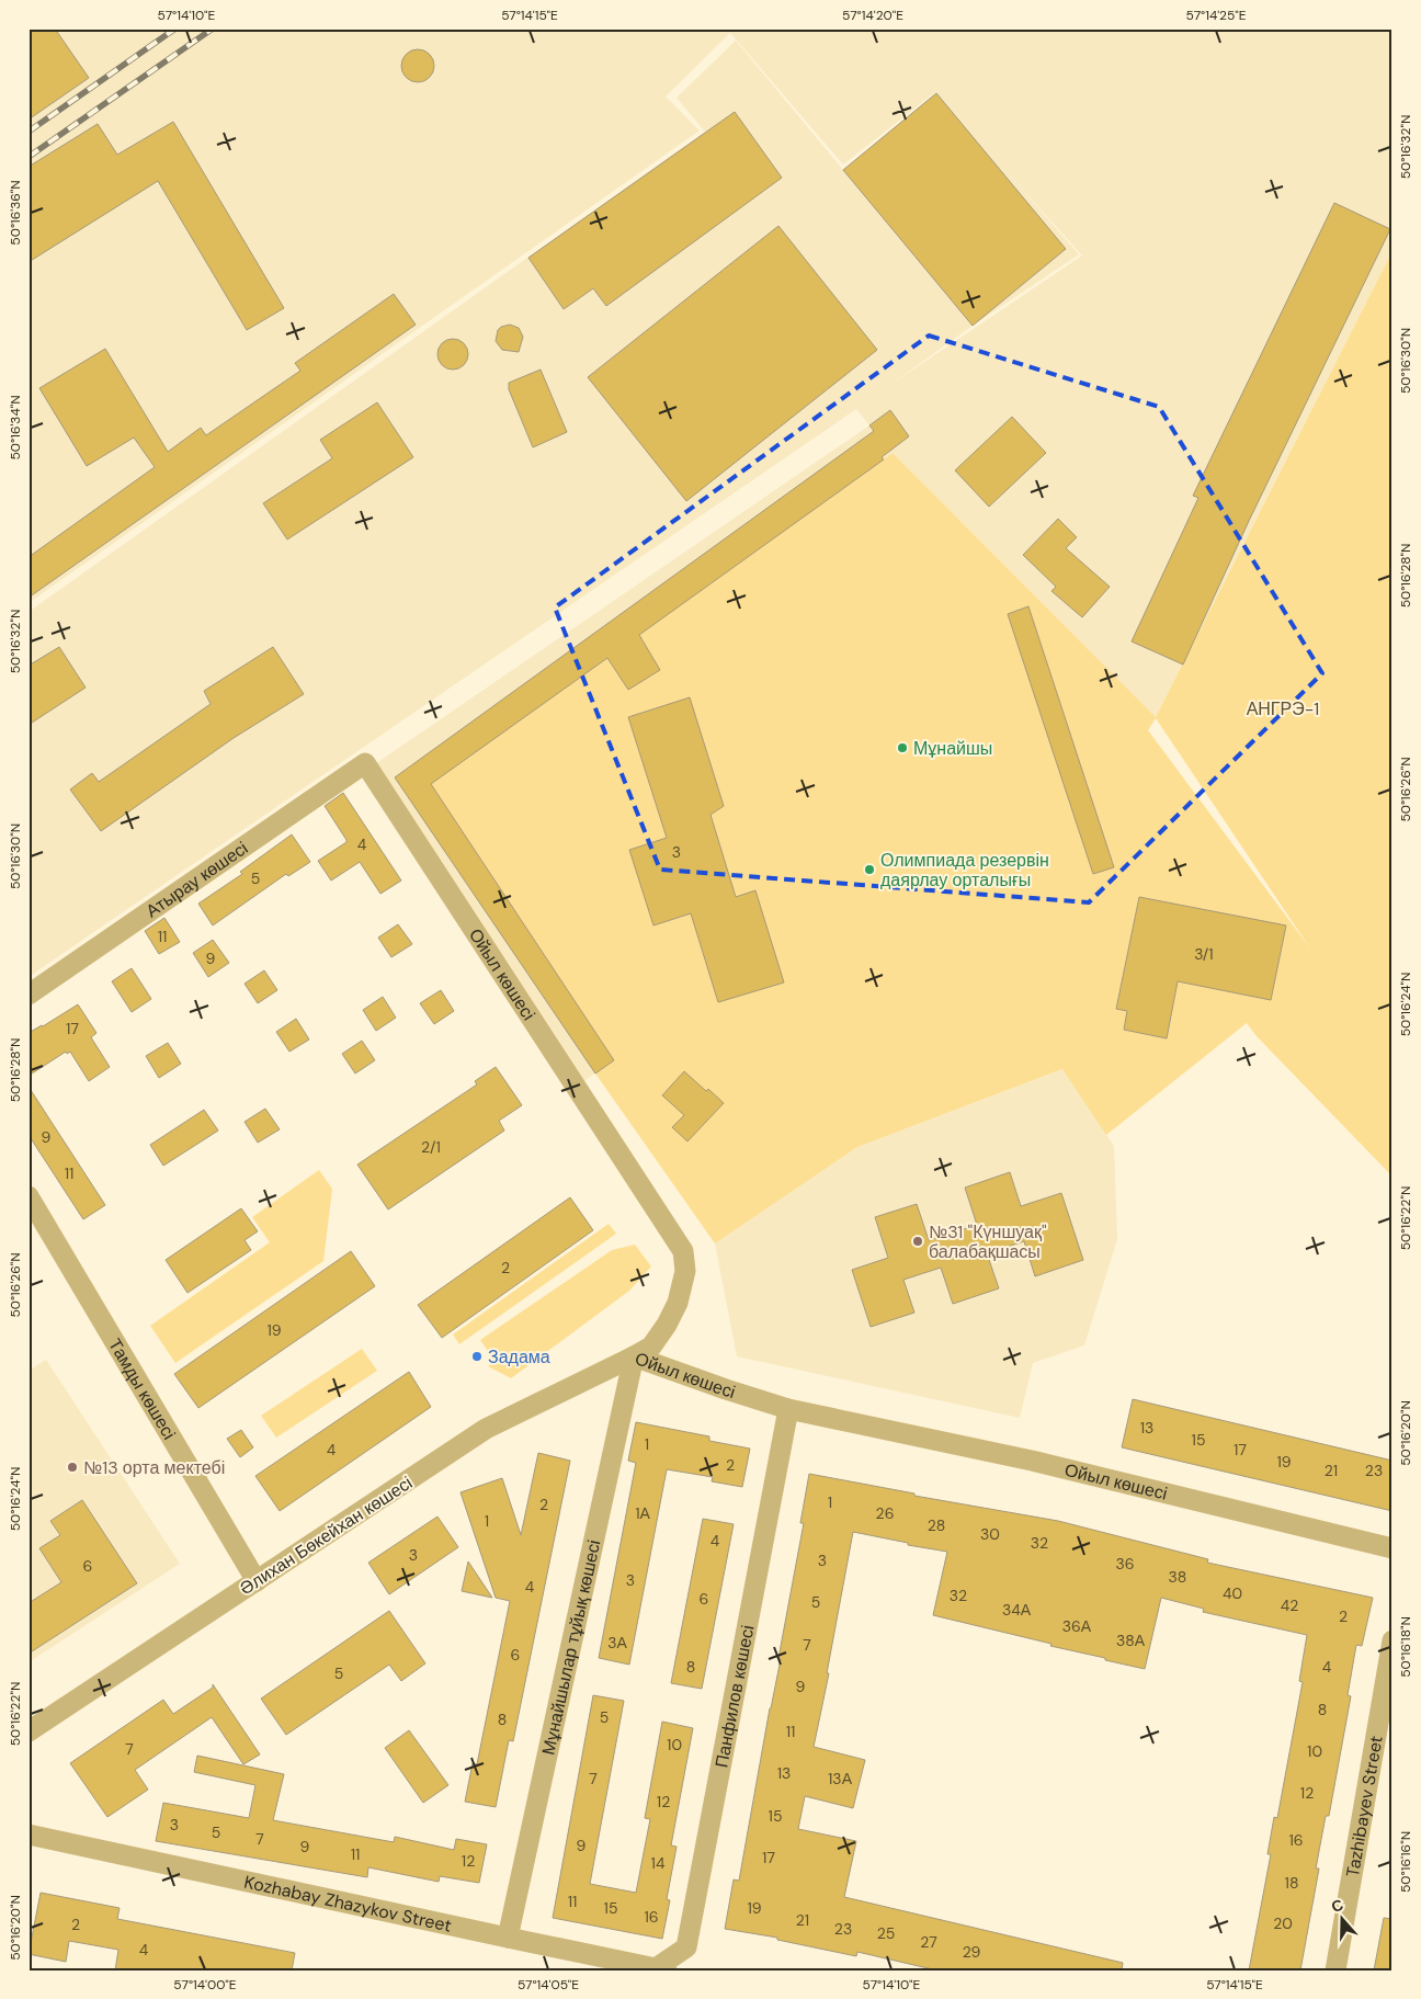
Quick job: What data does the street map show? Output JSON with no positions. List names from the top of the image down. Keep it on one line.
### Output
{"streets":{"street":["Атырау көшесі","Ойыл көшесі","Тамды көшесі","Әлихан Бөкейхан көшесі","Мұнайшылар тұйық көшесі","Панфилов көшесі","Tazhibayev Street","Kozhabay Zhazykov Street"]},"crossings":[["Атырау көшесі","Ойыл көшесі"],["Ойыл көшесі","Әлихан Бөкейхан көшесі"],["Ойыл көшесі","Мұнайшылар тұйық көшесі"],["Ойыл көшесі","Панфилов көшесі"],["Тамды көшесі","Әлихан Бөкейхан көшесі"],["Әлихан Бөкейхан көшесі","Мұнайшылар тұйық көшесі"],["Мұнайшылар тұйық көшесі","Kozhabay Zhazykov Street"],["Панфилов көшесі","Kozhabay Zhazykov Street"]],"parks":["АНГРЭ-1"],"places":["Мұнайшы","Олимпиада резервін даярлау орталығы","№31 \"Күншуақ\" балабақшасы","Задама","№13 орта мектебі"],"house_numbers":["4","3","5","11","3/1","9","17","9","2/1","11","2","19","13","15","1","4","17","19","2","21","23","1","2","1А","26","1","28","30","4","32","3","3","36","6","38","3","4","40","32","6","5","42","34А","2","36А","38А","3А","7","6","8","4","5","9","8","5","8","11","10","7","10","13","7","13А","12","12","15","3","5","7","16","9","9","11","17","12","14","18","11","15","19","16","21","20","2","23","25","27","4","29"],"north":"top","coordinates":["57°14'10\"E","57°14'15\"E","57°14'20\"E","57°14'25\"E","50°16'32\"N","50°16'36\"N","50°16'30\"N","50°16'34\"N","50°16'28\"N","50°16'26\"N","50°16'24\"N","50°16'22\"N","50°16'20\"N","50°16'18\"N","50°16'16\"N","57°14'00\"E","57°14'05\"E"]}
